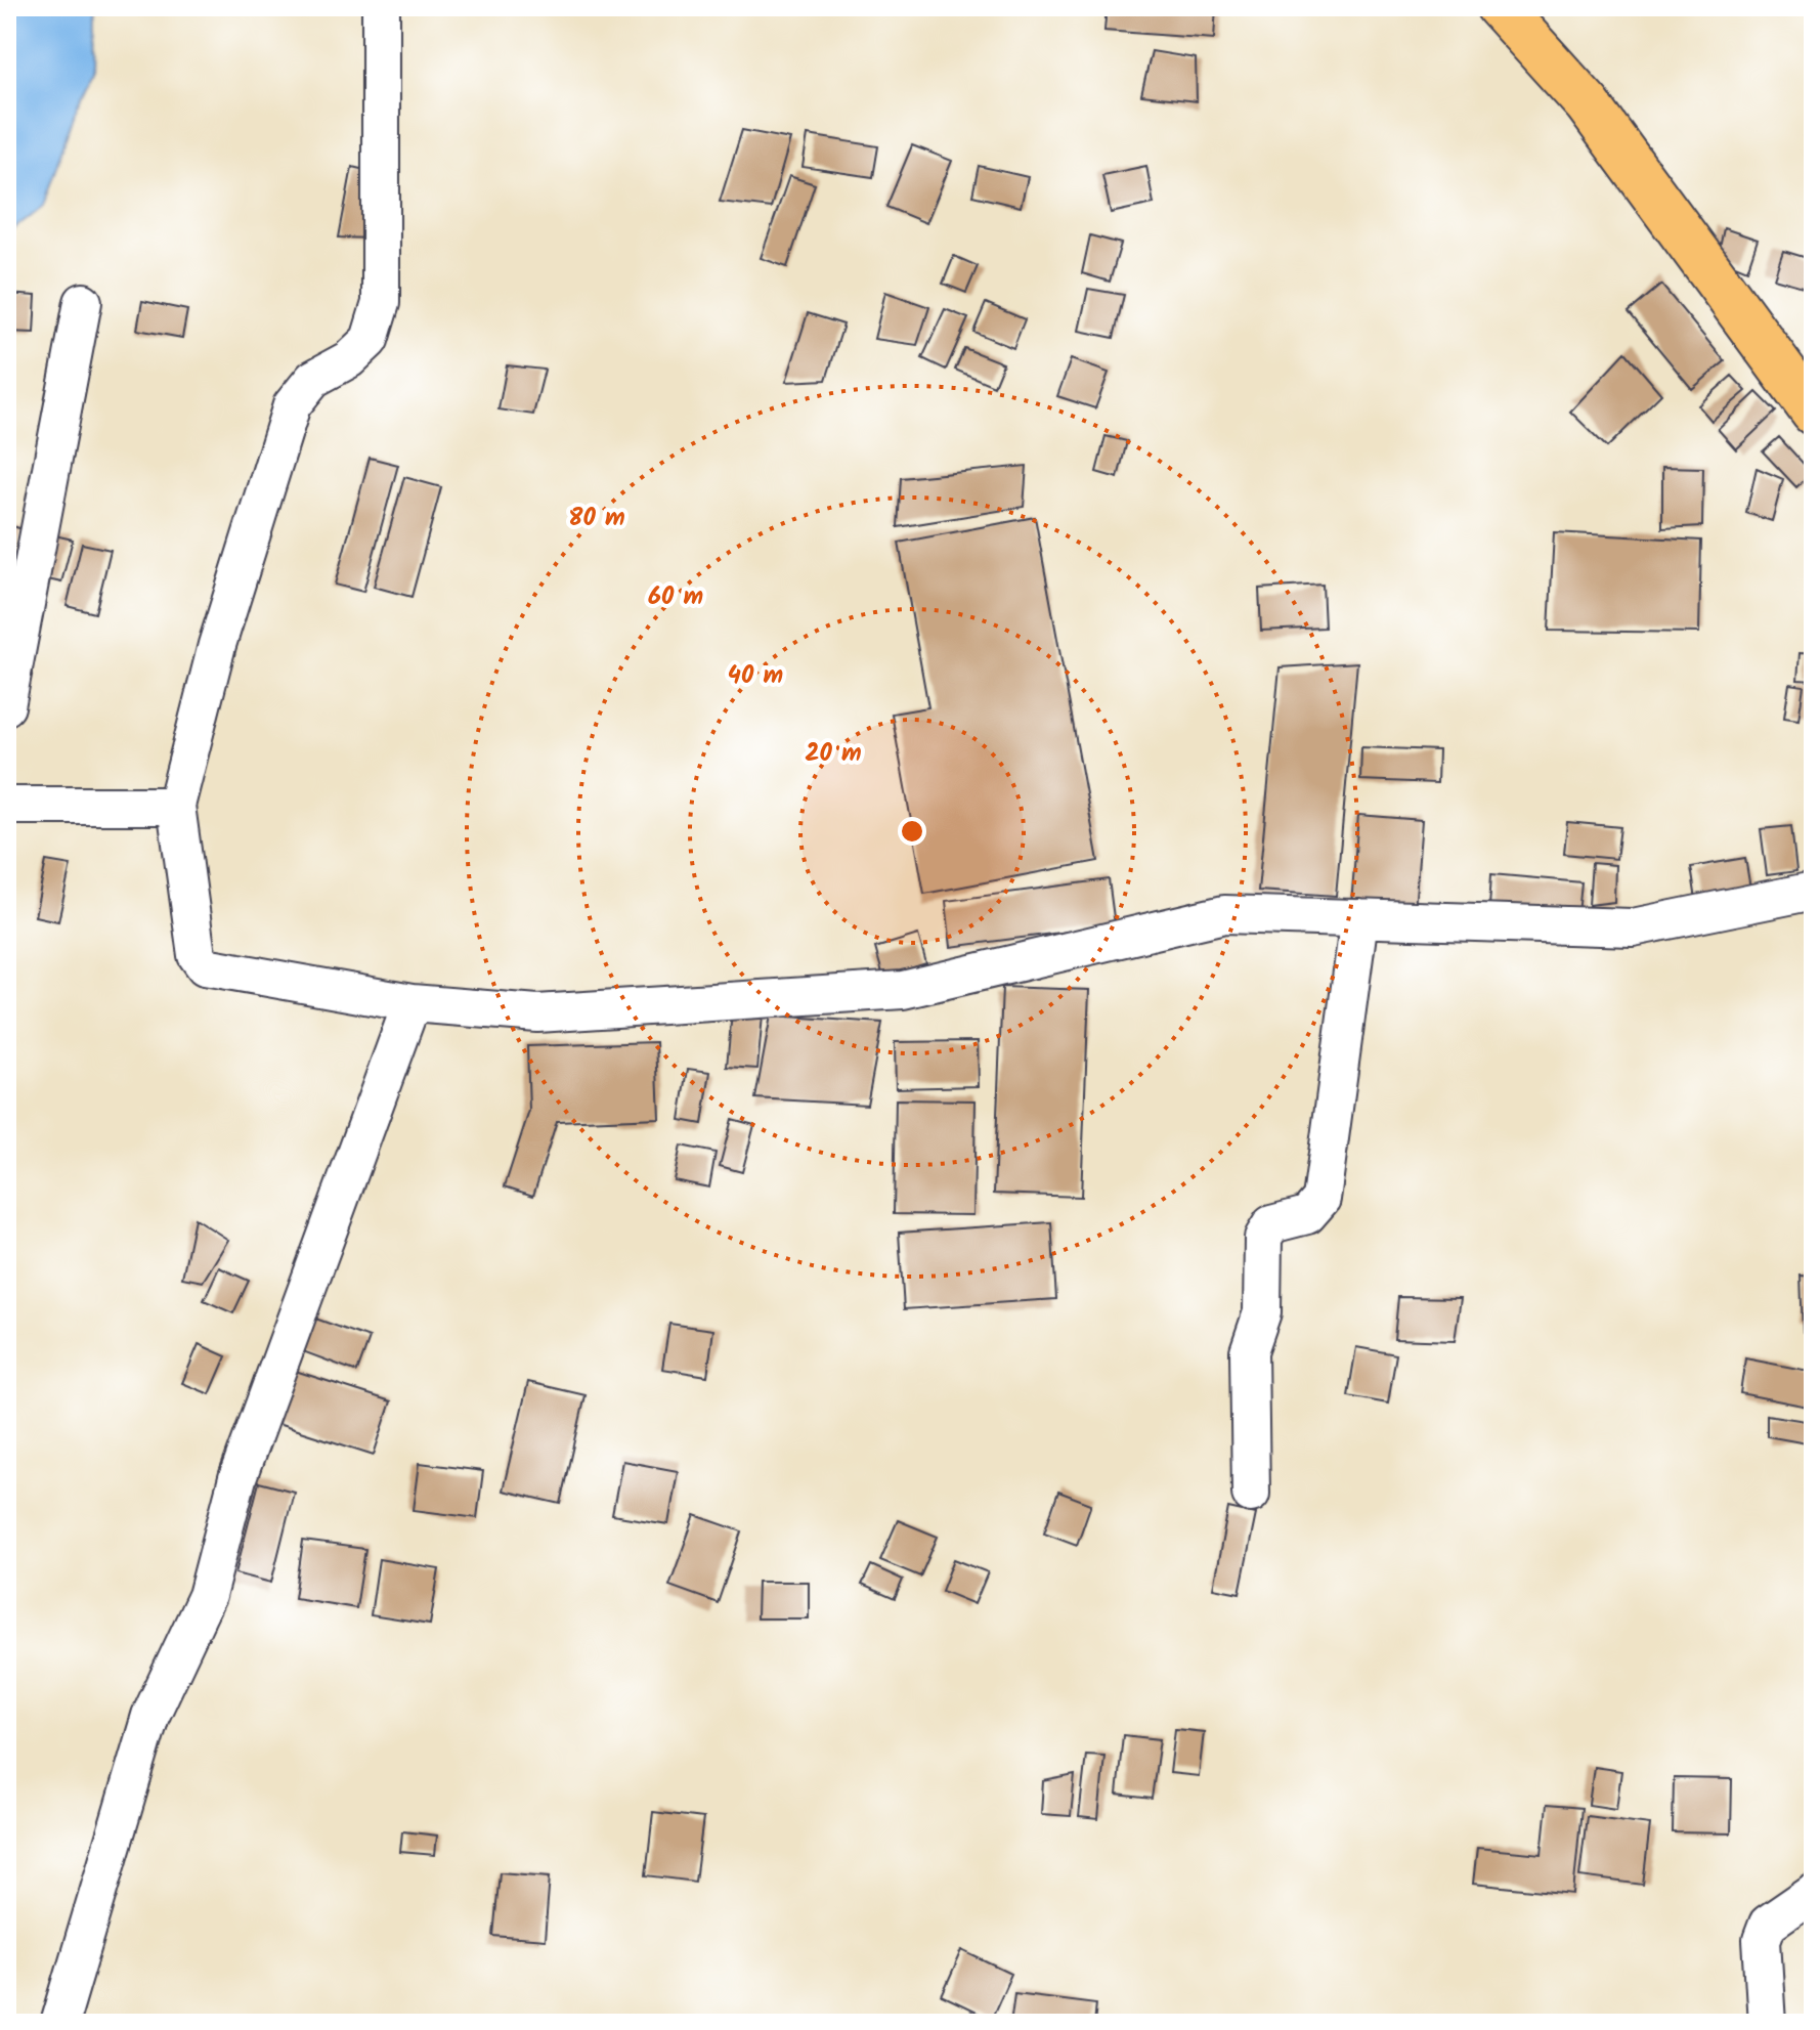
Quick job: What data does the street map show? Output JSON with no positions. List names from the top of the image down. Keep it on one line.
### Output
{"rings":["80 m","60 m","40 m","20 m"]}
